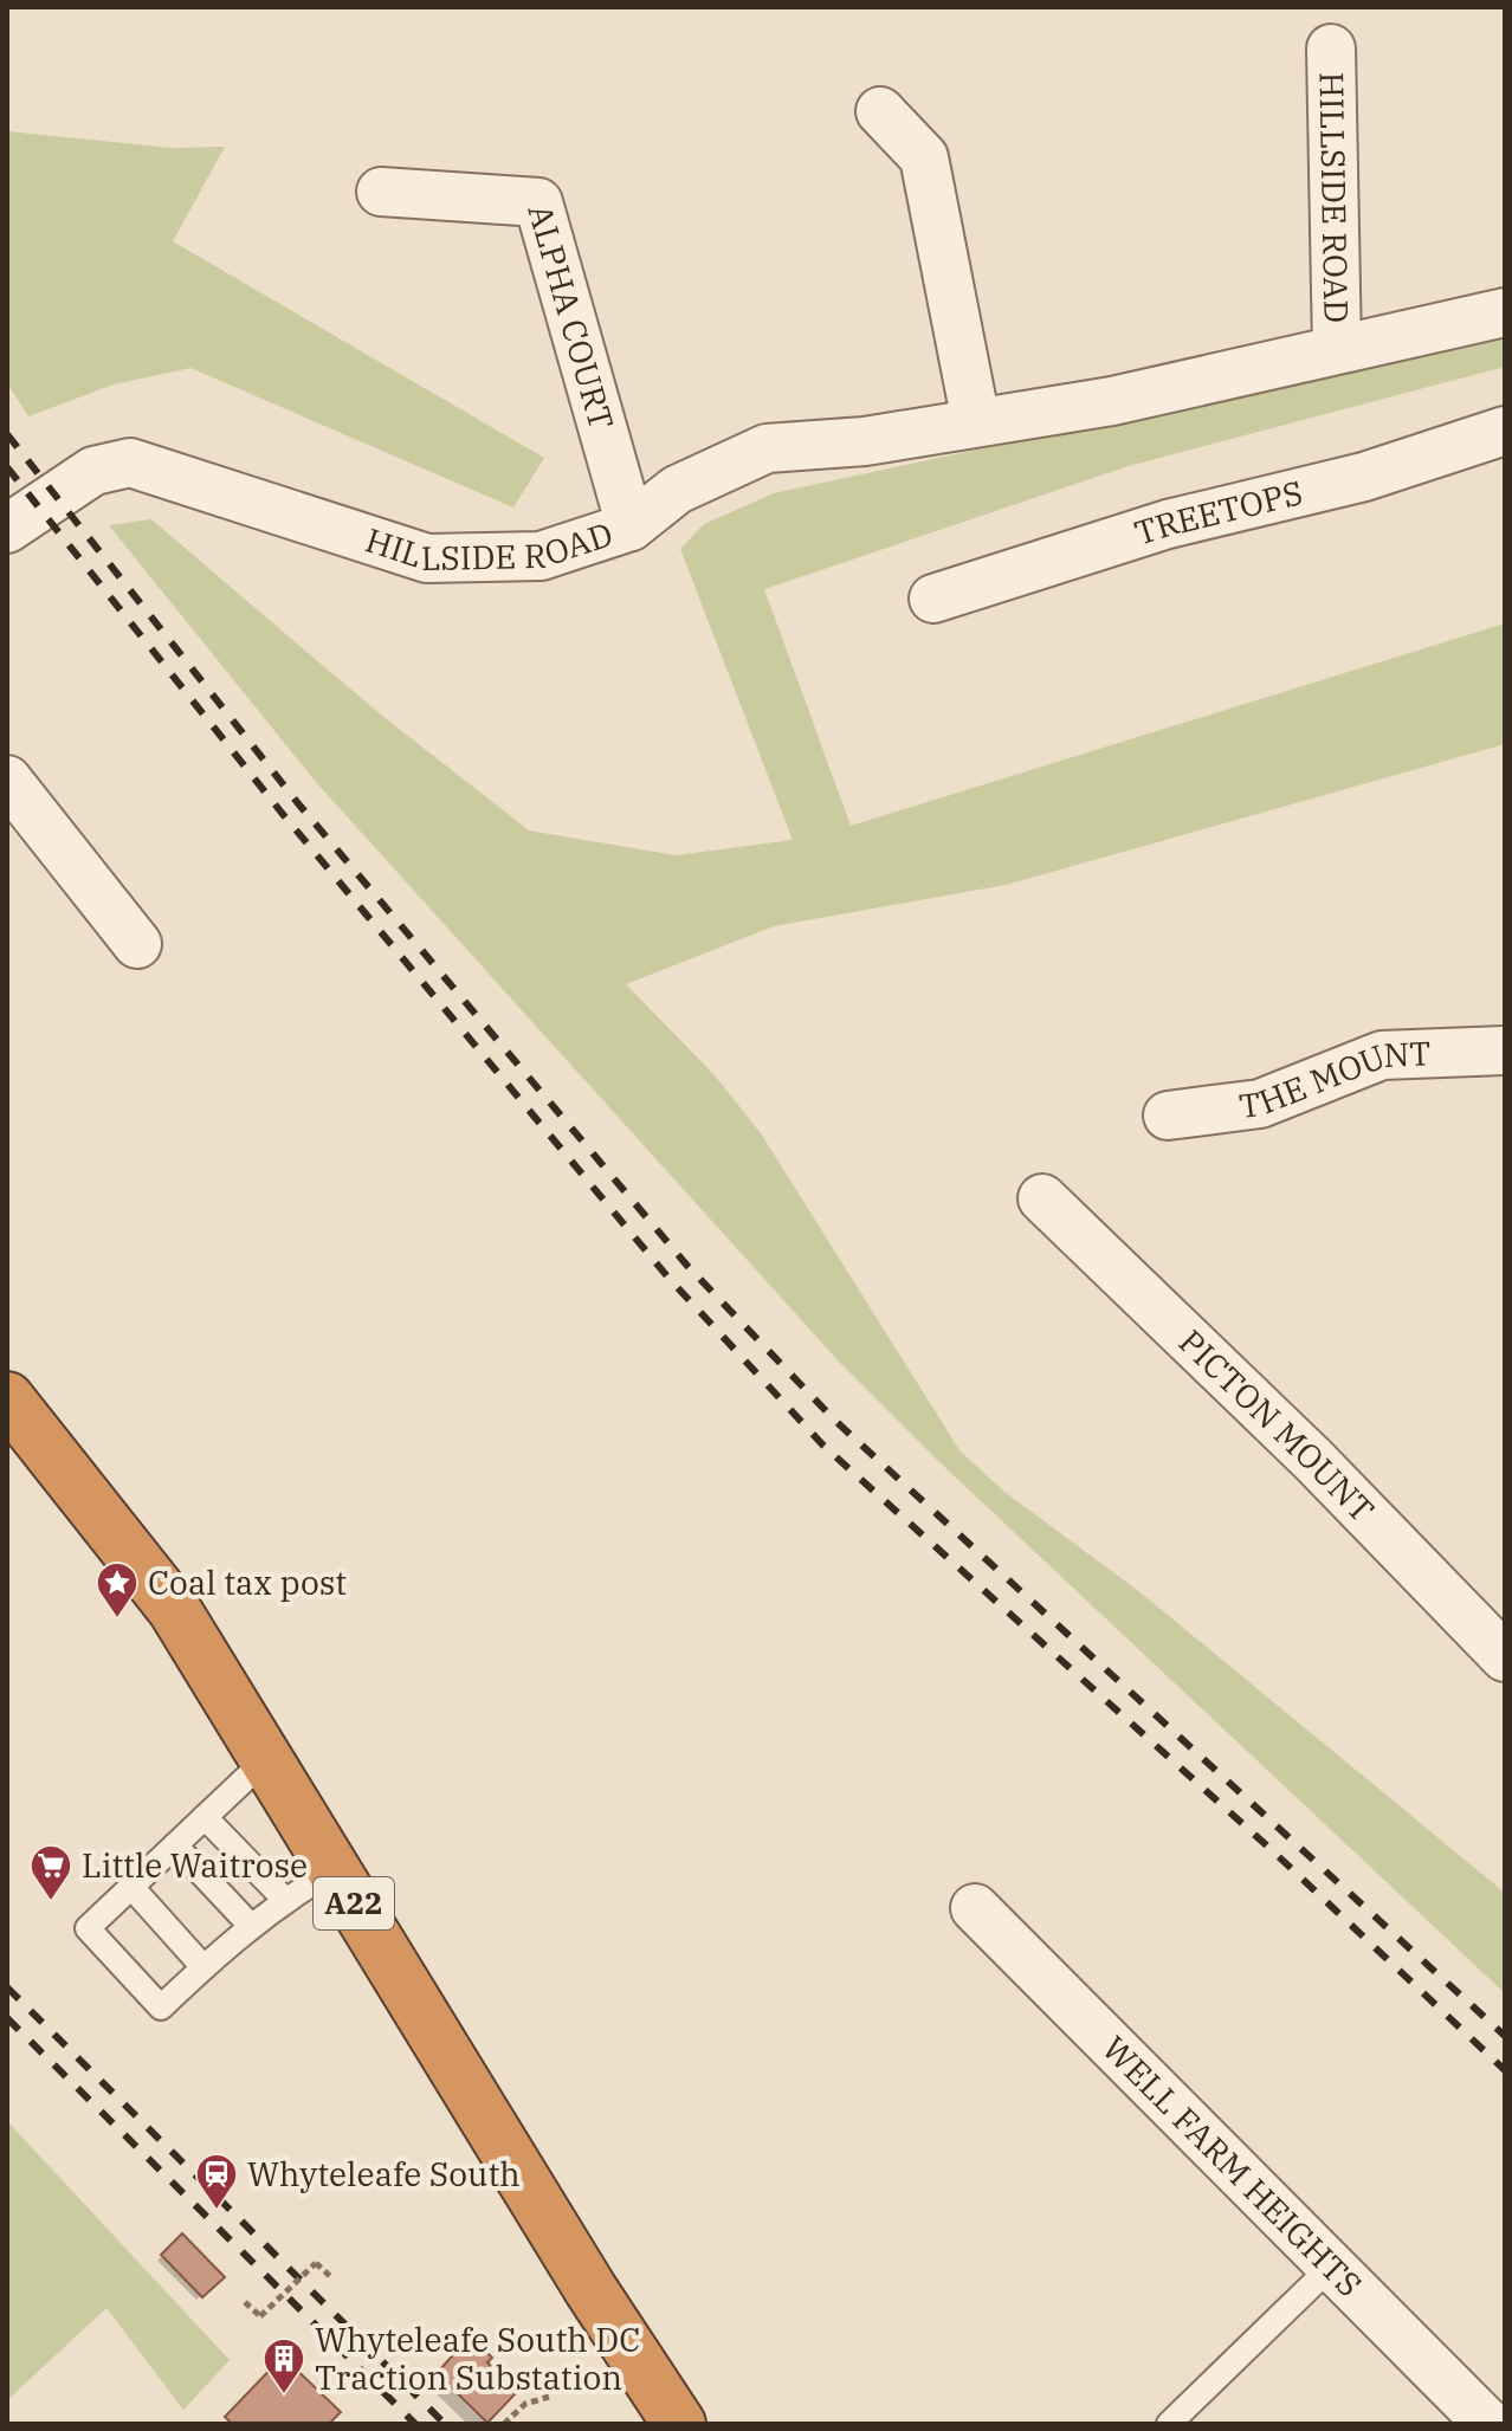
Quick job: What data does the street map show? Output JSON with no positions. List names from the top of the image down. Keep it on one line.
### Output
{"streets":{"highway":["A22"],"street":["HILLSIDE ROAD","ALPHA COURT","TREETOPS","THE MOUNT","PICTON MOUNT","WELL FARM HEIGHTS"]},"crossings":[["HILLSIDE ROAD","ALPHA COURT"]],"places":{"place":["Coal tax post"],"supermarket":["Little Waitrose"],"station":["Whyteleafe South"],"building":["Whyteleafe South DC Traction Substation"]}}
